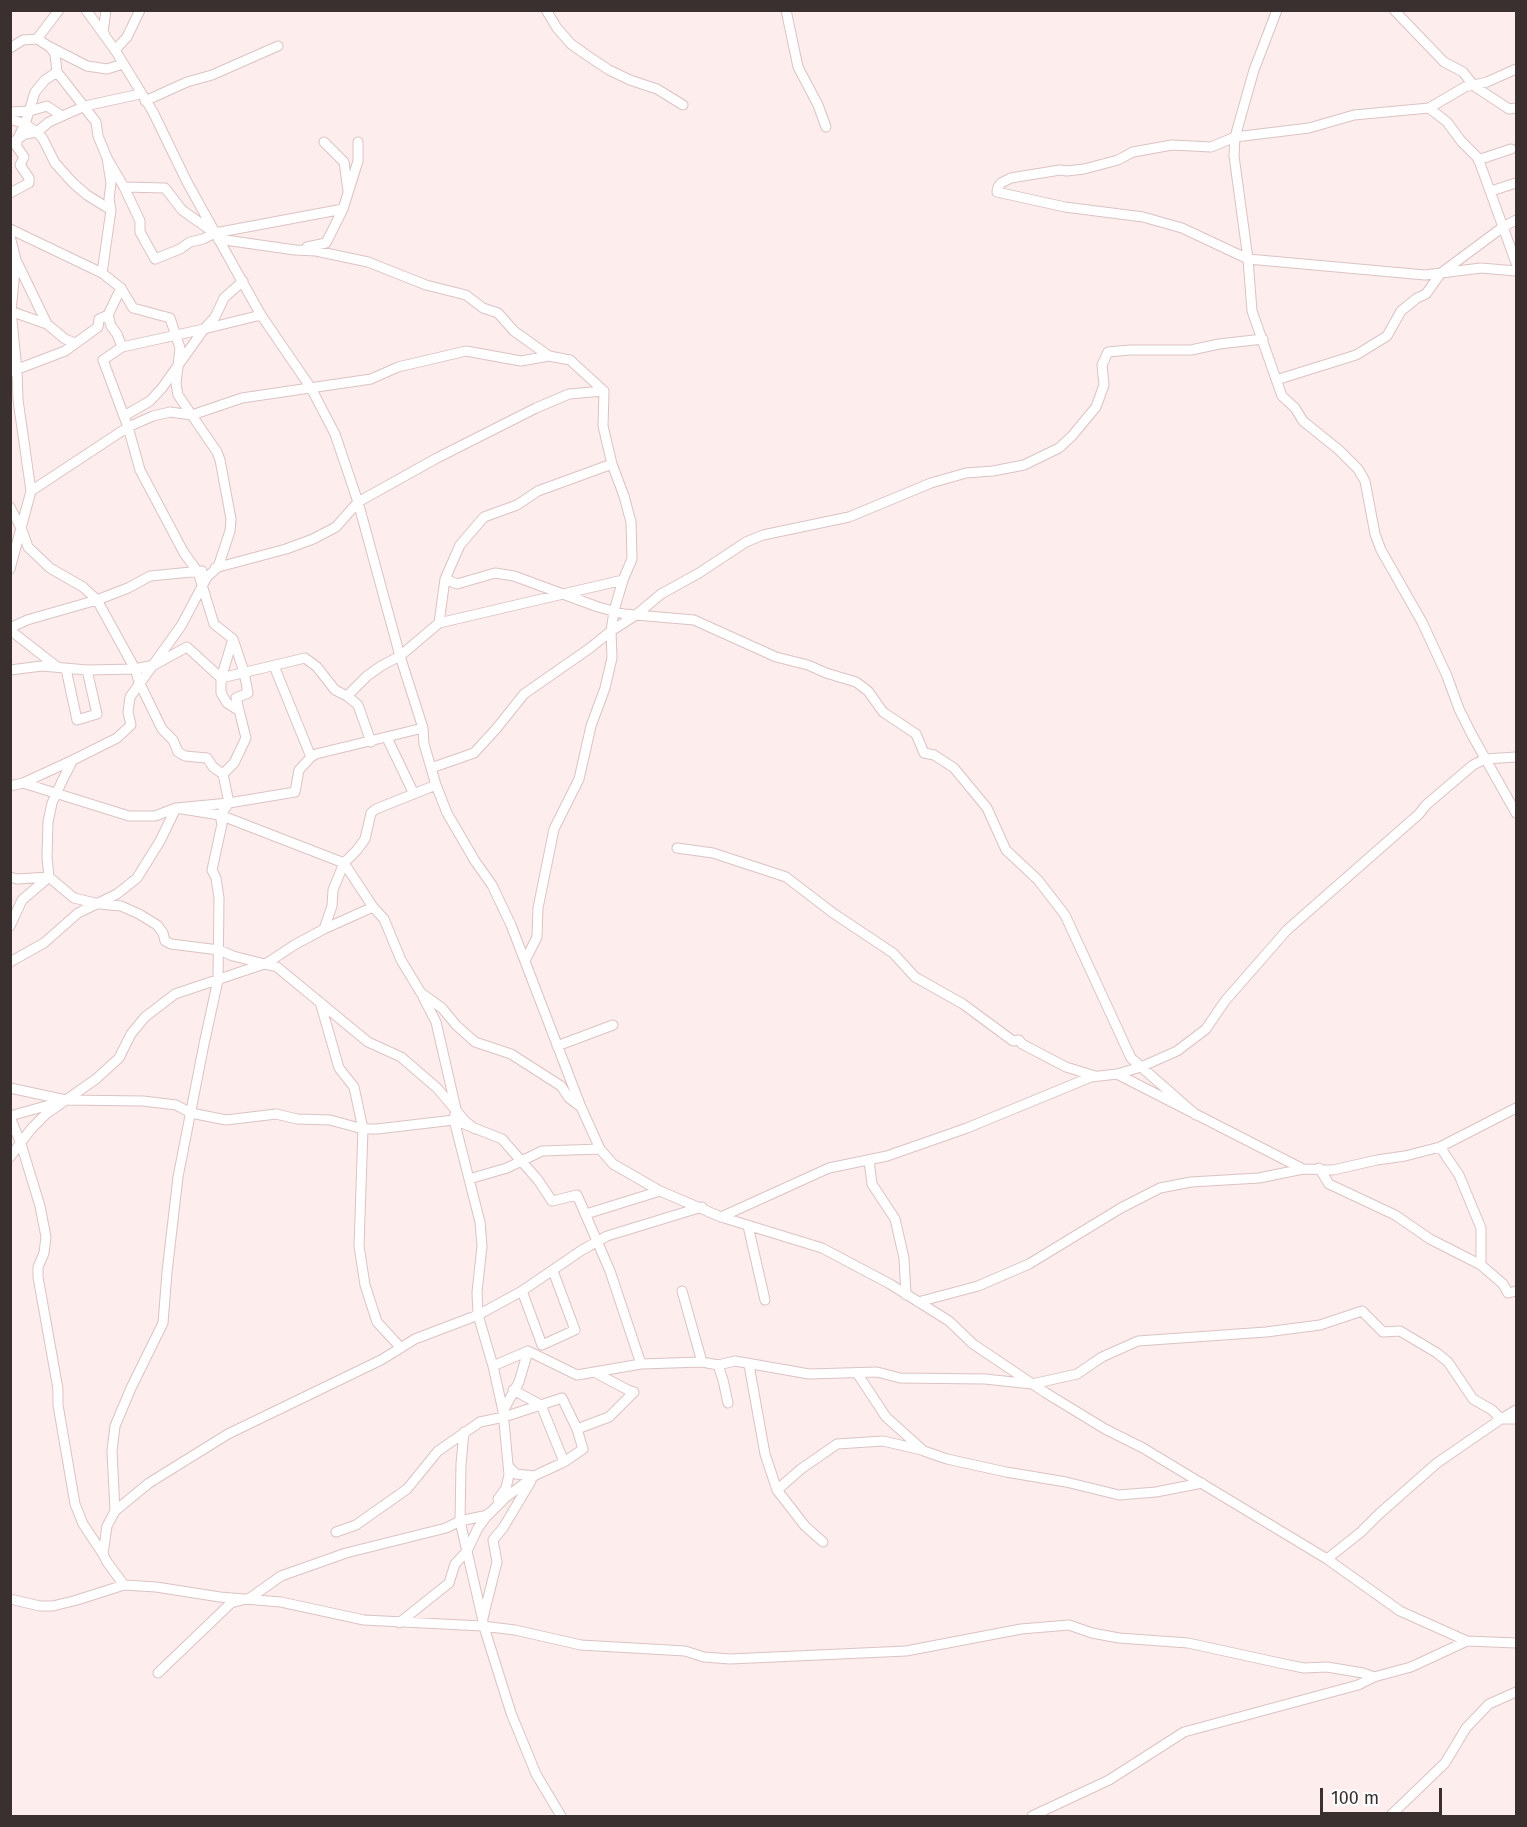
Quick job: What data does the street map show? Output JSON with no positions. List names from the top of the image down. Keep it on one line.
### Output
{"scale_bar":"100 m"}
